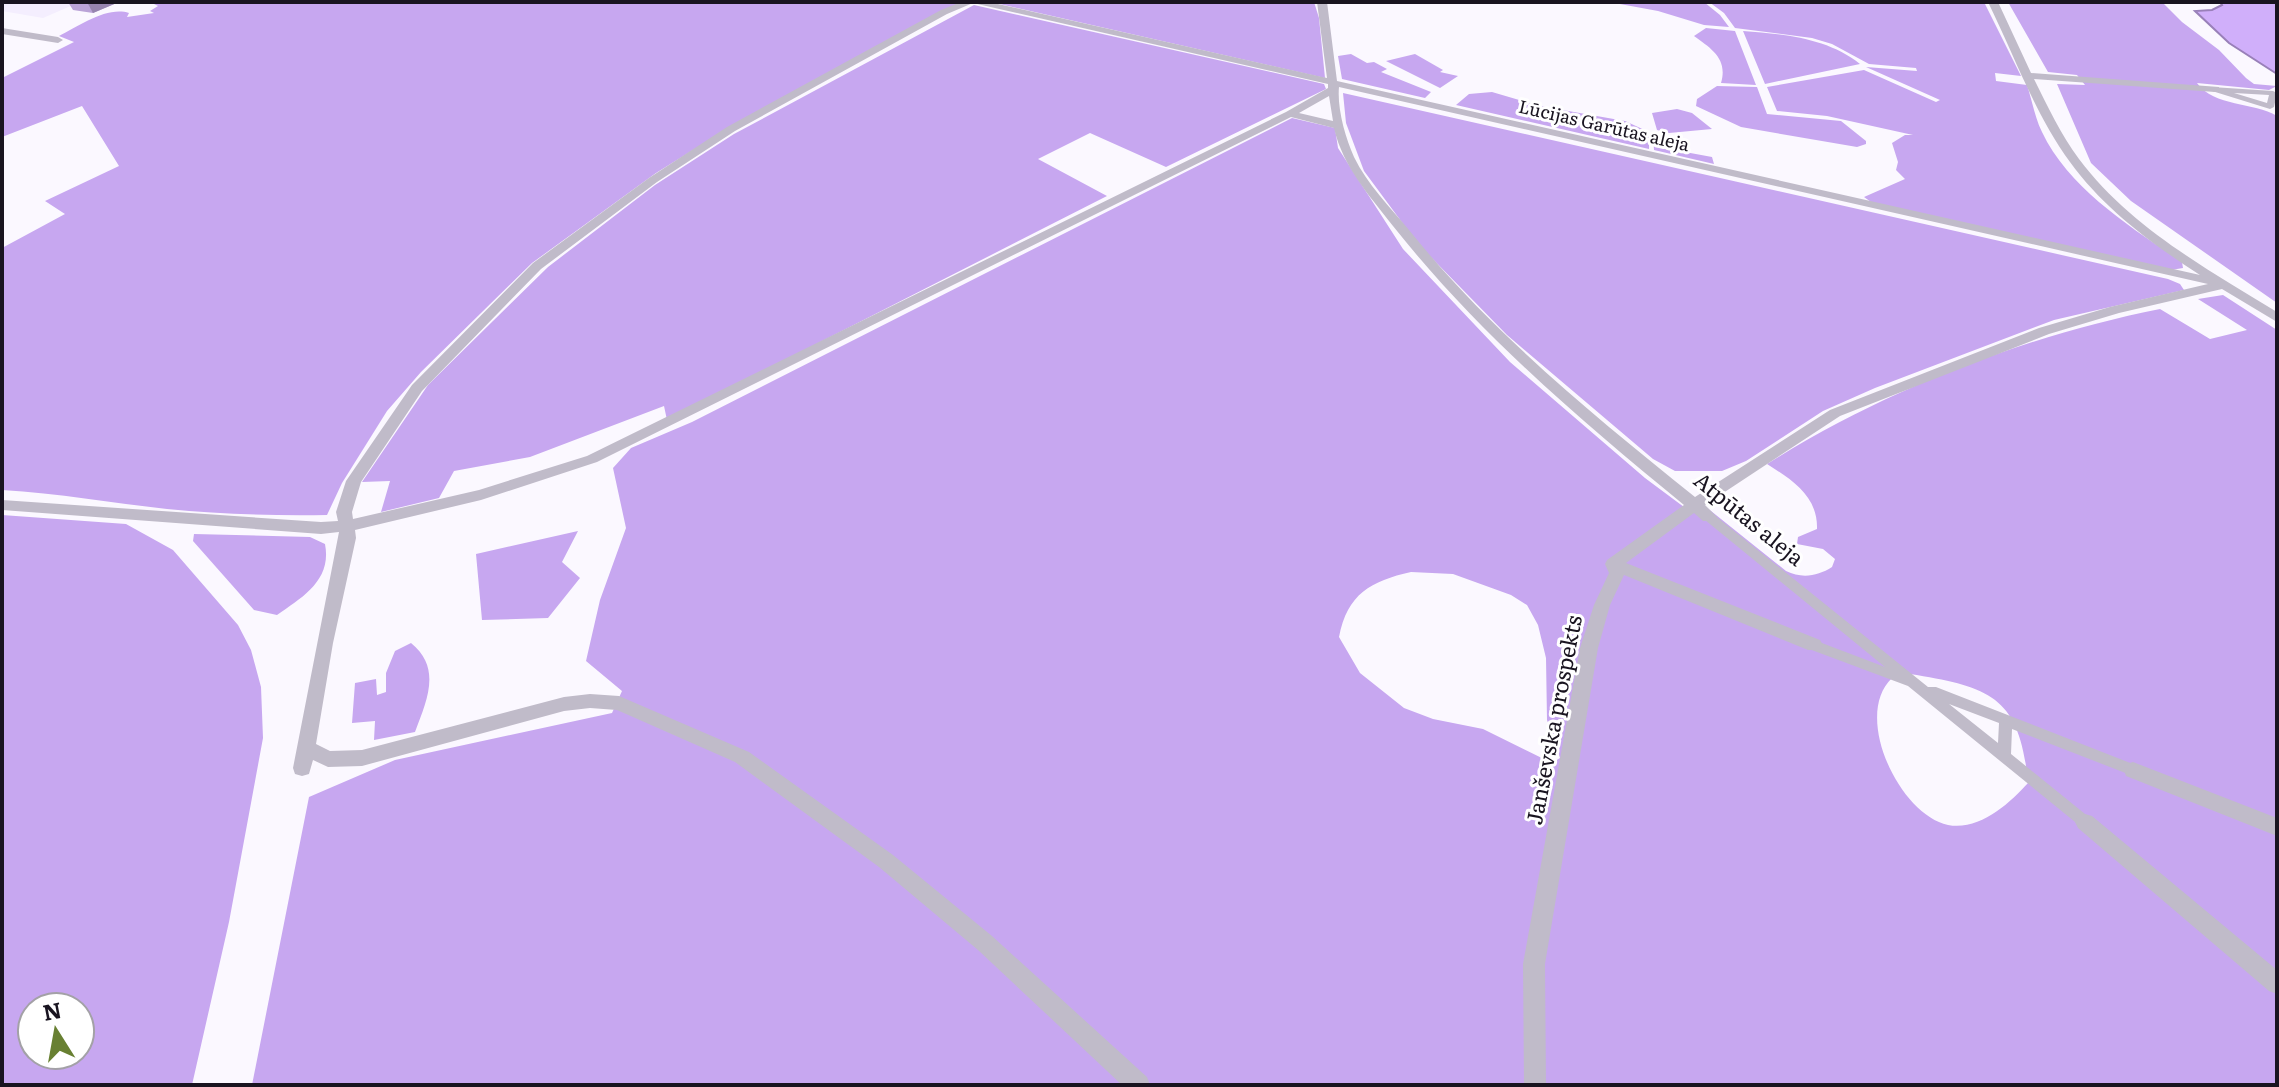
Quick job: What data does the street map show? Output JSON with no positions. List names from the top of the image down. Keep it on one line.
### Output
{"streets":{"street":["Lūcijas Garūtas aleja","Atpūtas aleja","Janševska prospekts"]},"crossings":[["Lūcijas Garūtas aleja","Atpūtas aleja"]],"north":"top"}
